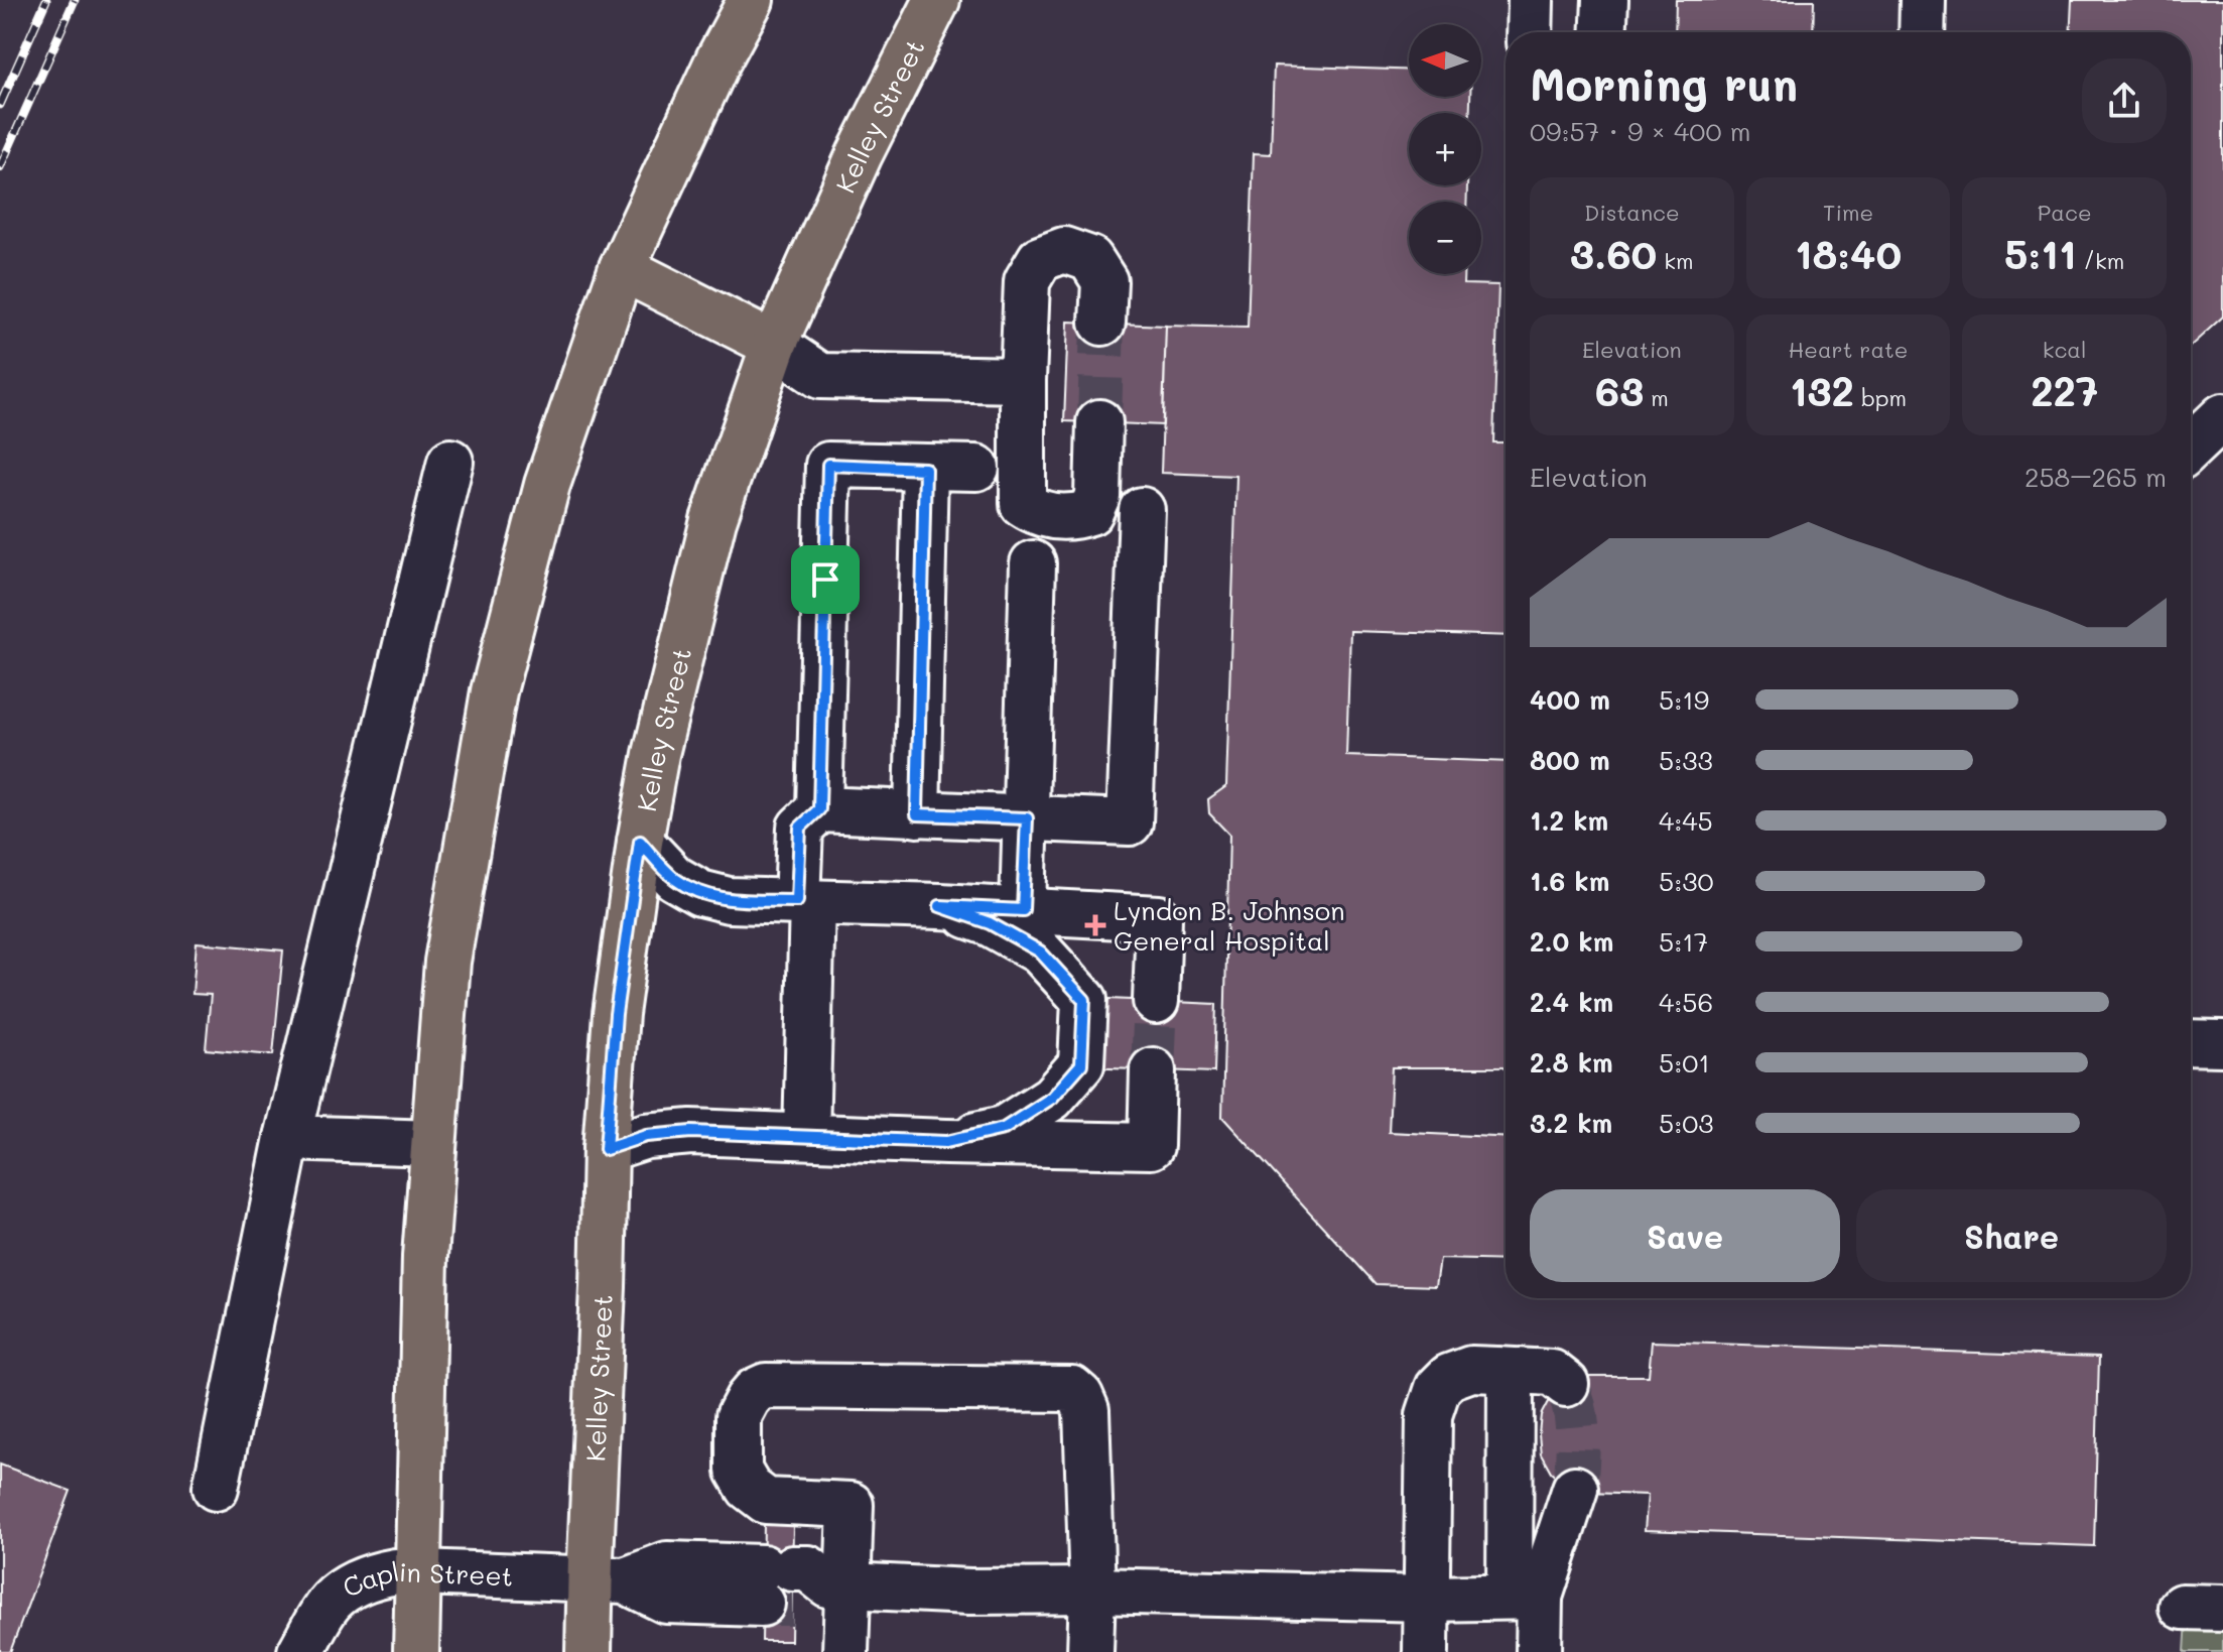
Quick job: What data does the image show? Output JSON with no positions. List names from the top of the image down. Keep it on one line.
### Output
{"streets":{"main road":["Kelley Street"],"street":["Caplin Street"]},"crossings":[["Kelley Street","Caplin Street"]],"places":{"health":["Lyndon B. Johnson General Hospital"]},"north":"left","page":{"map_buttons":["+","−"],"heading":["Morning run","09:57 · 9 × 400 m"],"stats":[["Distance","3.60 km"],["Time","18:40"],["Pace","5:11 /km"],["Elevation","63 m"],["Heart rate","132 bpm"],["kcal","227"]],"chart":["Elevation","258–265 m"],"list":[{"name":"400 m","note":"5:19"},{"name":"800 m","note":"5:33"},{"name":"1.2 km","note":"4:45"},{"name":"1.6 km","note":"5:30"},{"name":"2.0 km","note":"5:17"},{"name":"2.4 km","note":"4:56"},{"name":"2.8 km","note":"5:01"},{"name":"3.2 km","note":"5:03"}],"buttons":["Save","Share"]}}
